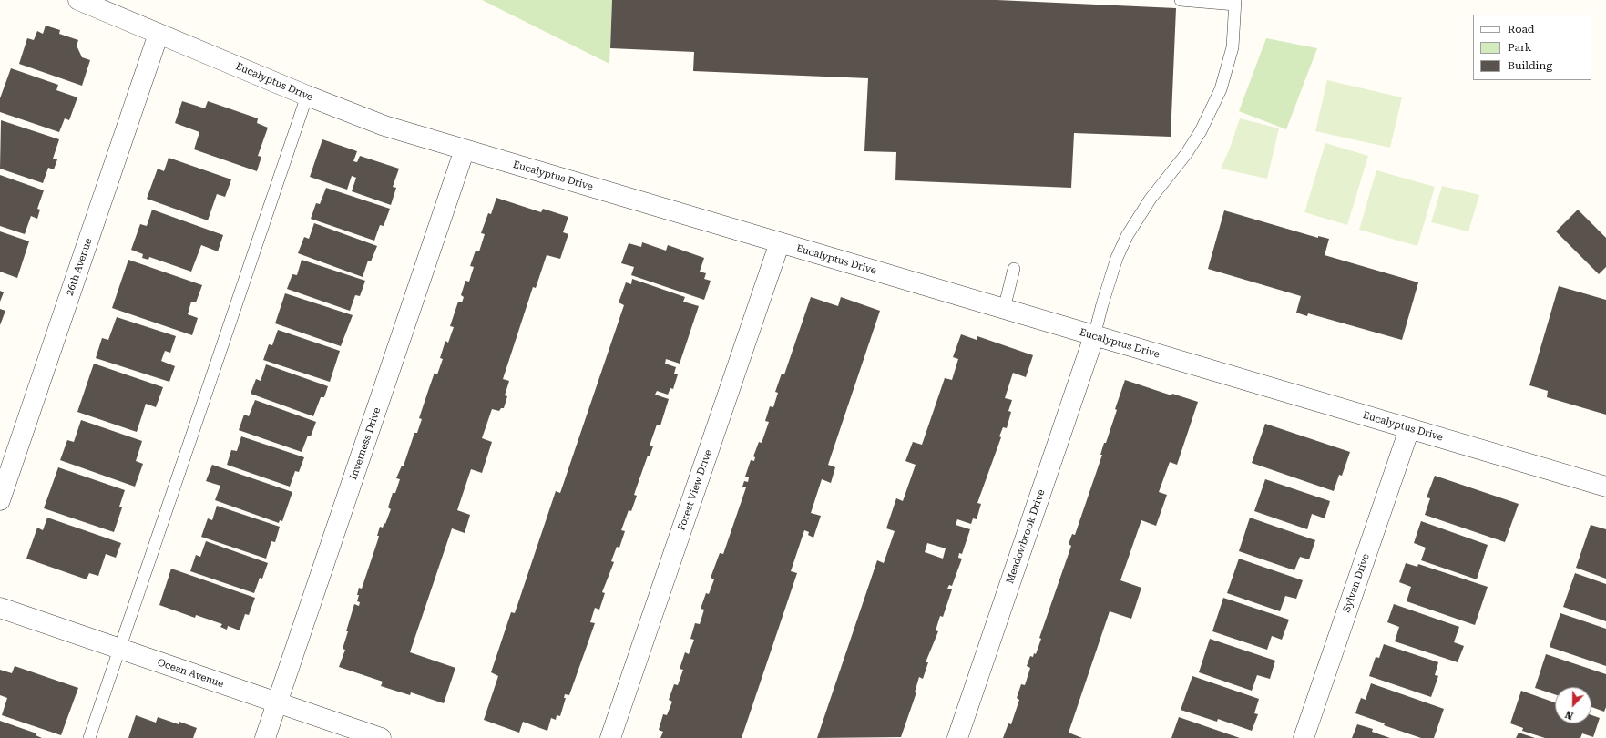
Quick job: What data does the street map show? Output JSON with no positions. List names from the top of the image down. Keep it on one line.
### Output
{"streets":{"street":["Eucalyptus Drive","26th Avenue","Inverness Drive","Forest View Drive","Meadowbrook Drive","Sylvan Drive","Ocean Avenue"]},"crossings":[["Eucalyptus Drive","26th Avenue"],["Eucalyptus Drive","Inverness Drive"],["Eucalyptus Drive","Forest View Drive"],["Eucalyptus Drive","Meadowbrook Drive"],["Eucalyptus Drive","Sylvan Drive"],["Inverness Drive","Ocean Avenue"]],"legend":["Road","Park","Building"],"north":"bottom"}
